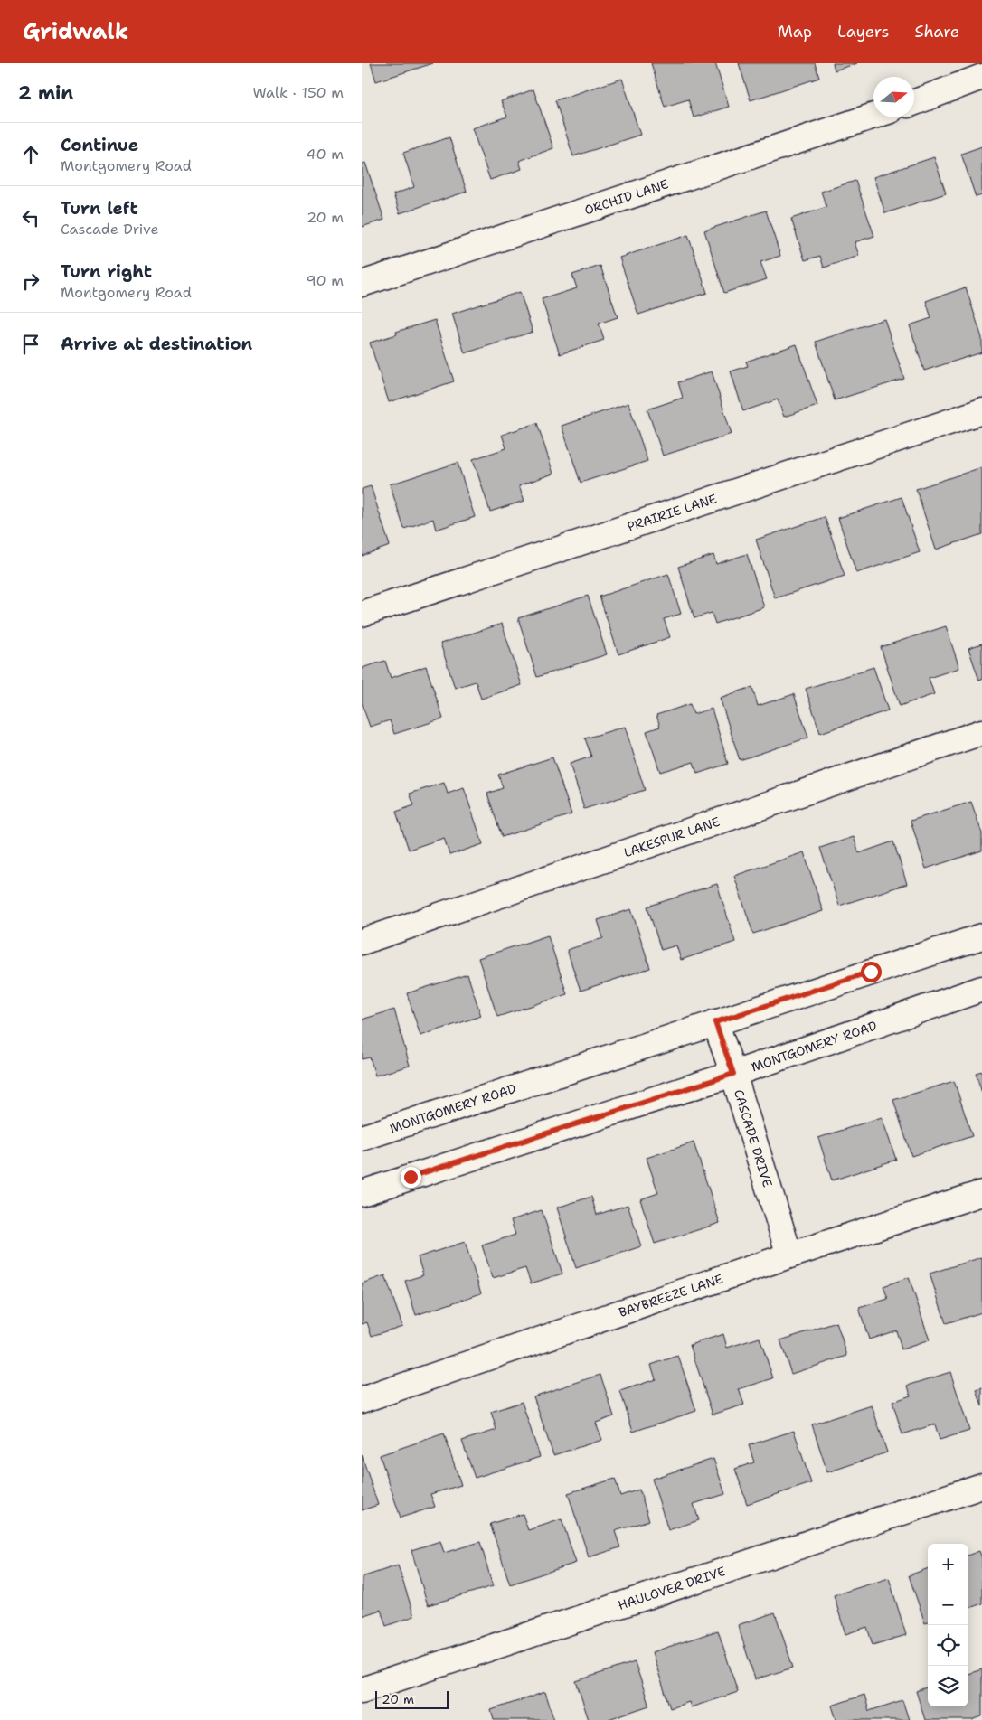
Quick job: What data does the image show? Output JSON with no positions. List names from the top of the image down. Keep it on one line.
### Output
{"streets":{"street":["ORCHID LANE","PRAIRIE LANE","LAKESPUR LANE","MONTGOMERY ROAD","CASCADE DRIVE","BAYBREEZE LANE","HAULOVER DRIVE"]},"crossings":[["MONTGOMERY ROAD","CASCADE DRIVE"],["CASCADE DRIVE","BAYBREEZE LANE"]],"scale_bar":"20 m","north":"right","page":{"header":"Gridwalk","nav":["Map","Layers","Share"],"heading":["2 min","Walk · 150 m"],"list":[["Continue","Montgomery Road","40 m"],["Turn left","Cascade Drive","20 m"],["Turn right","Montgomery Road","90 m"],"Arrive at destination"],"map_buttons":["+","−"],"scale":"20 m"}}
